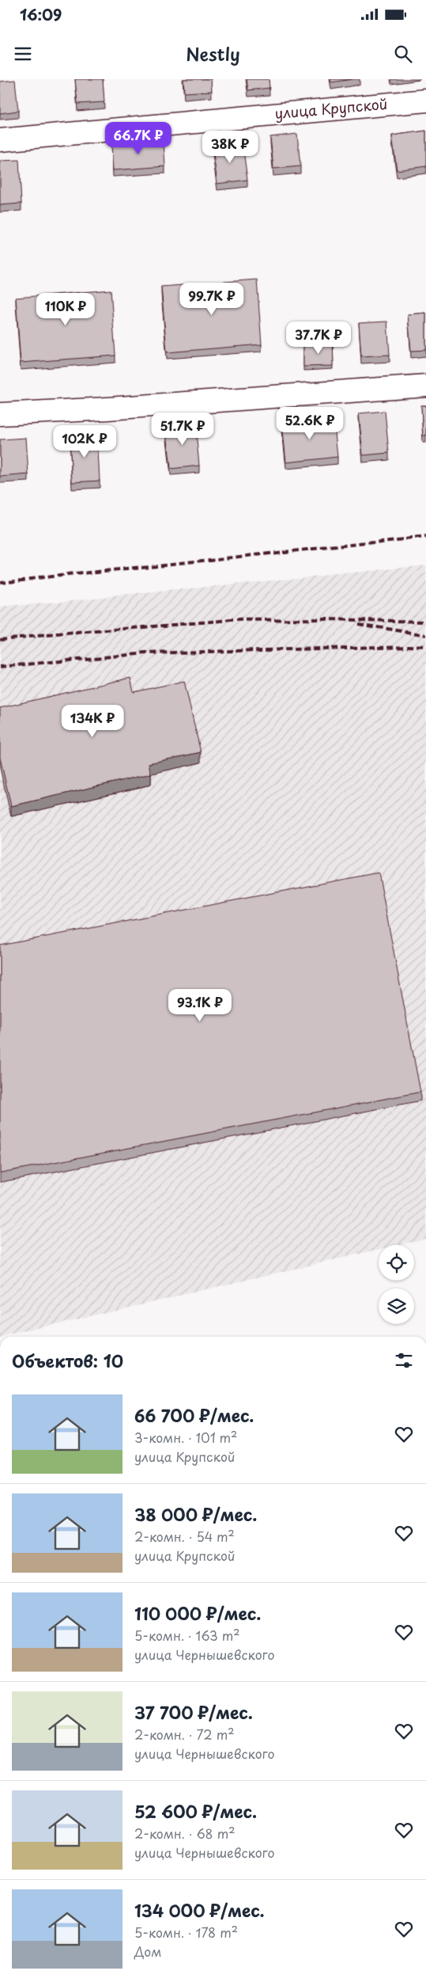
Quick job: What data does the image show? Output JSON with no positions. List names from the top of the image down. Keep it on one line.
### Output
{"streets":{"street":["улица Крупской"]},"page":{"status":"16:09","header":"Nestly","price":["66.7K ₽","38K ₽","99.7K ₽","110K ₽","37.7K ₽","52.6K ₽","51.7K ₽","102K ₽","134K ₽","93.1K ₽"],"heading":"Объектов: 10","list":[{"name":"66 700 ₽/мес.","note":"3-комн. · 101 m² · улица Крупской"},{"name":"38 000 ₽/мес.","note":"2-комн. · 54 m² · улица Крупской"},{"name":"110 000 ₽/мес.","note":"5-комн. · 163 m² · улица Чернышевского"},{"name":"37 700 ₽/мес.","note":"2-комн. · 72 m² · улица Чернышевского"},{"name":"52 600 ₽/мес.","note":"2-комн. · 68 m² · улица Чернышевского"},{"name":"134 000 ₽/мес.","note":"5-комн. · 178 m² · Дом"}]}}
